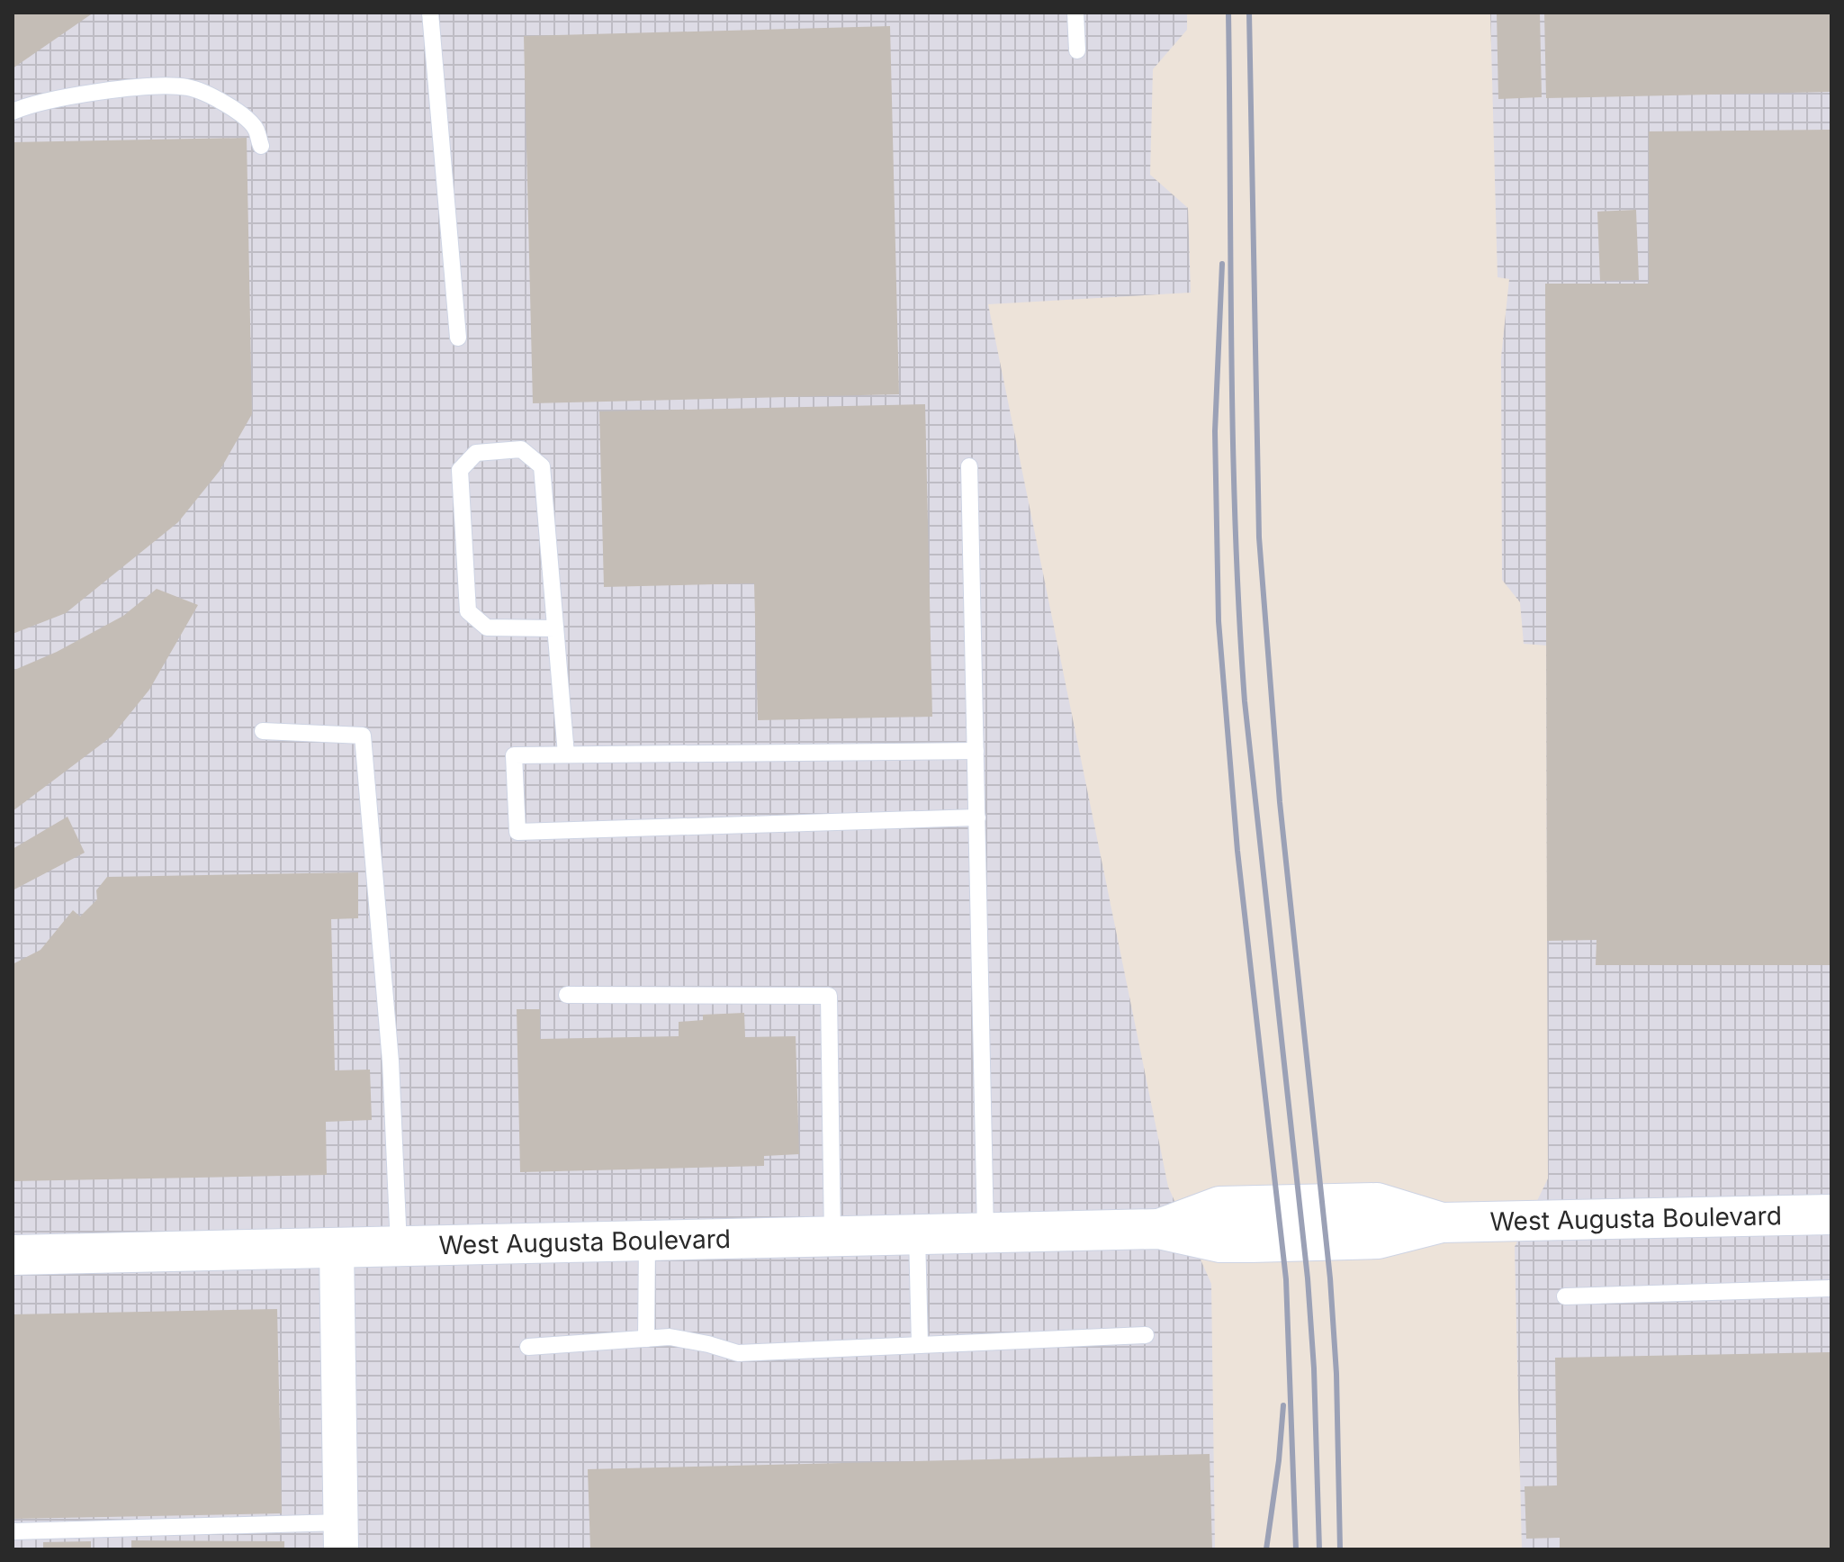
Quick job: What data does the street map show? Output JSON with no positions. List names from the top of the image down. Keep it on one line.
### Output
{"streets":{"street":["West Augusta Boulevard"]}}
